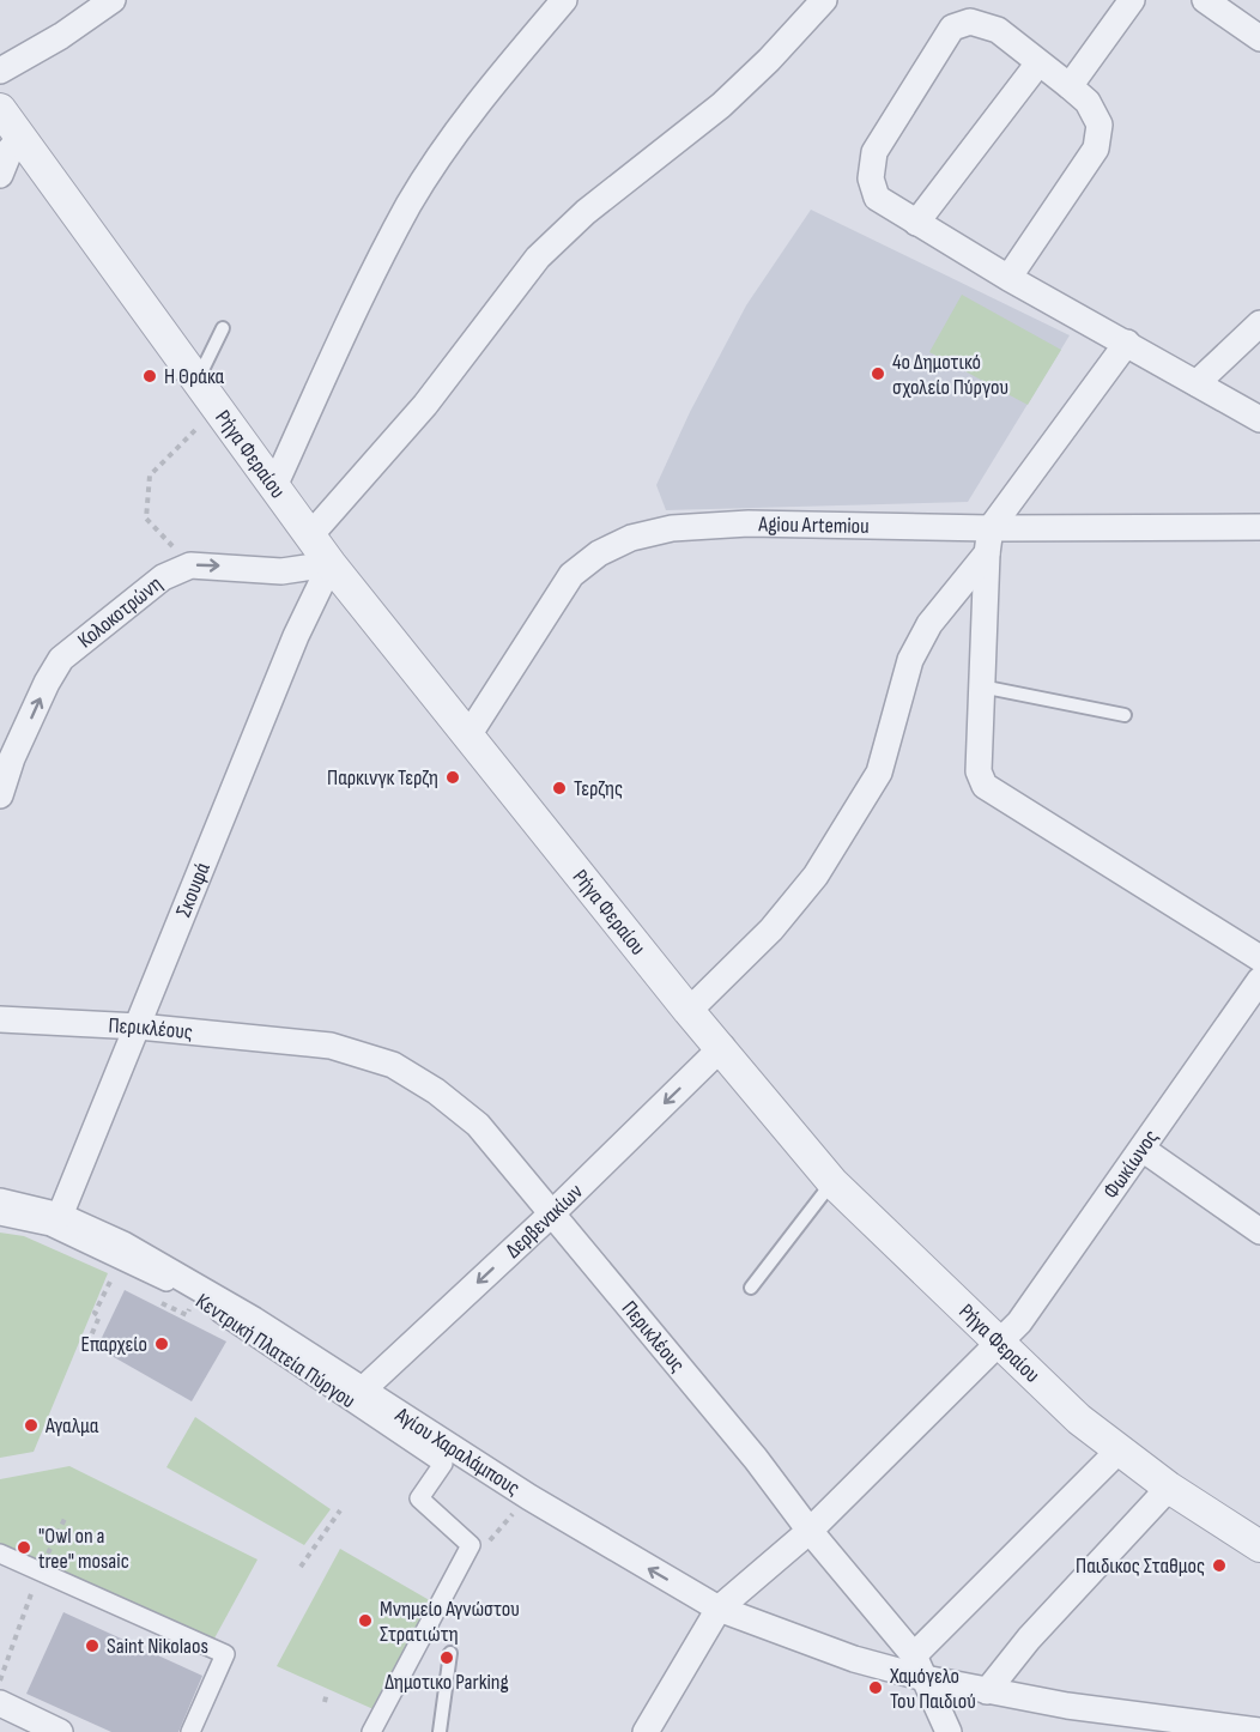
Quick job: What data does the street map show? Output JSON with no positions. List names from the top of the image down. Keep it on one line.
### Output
{"streets":{"street":["Ρήγα Φεραίου","Agiou Artemiou","Κολοκοτρώνη","Σκουφά","Περικλέους","Φωκίωνος","Δερβενακίων","Κεντρική Πλατεία Πύργου","Αγίου Χαραλάμπους"]},"crossings":[["Ρήγα Φεραίου","Agiou Artemiou"],["Ρήγα Φεραίου","Κολοκοτρώνη"],["Ρήγα Φεραίου","Σκουφά"],["Ρήγα Φεραίου","Φωκίωνος"],["Ρήγα Φεραίου","Δερβενακίων"],["Κολοκοτρώνη","Σκουφά"],["Σκουφά","Περικλέους"],["Σκουφά","Αγίου Χαραλάμπους"],["Περικλέους","Φωκίωνος"],["Περικλέους","Δερβενακίων"],["Περικλέους","Αγίου Χαραλάμπους"],["Φωκίωνος","Αγίου Χαραλάμπους"],["Δερβενακίων","Αγίου Χαραλάμπους"]],"one_way":["Κολοκοτρώνη","Δερβενακίων","Αγίου Χαραλάμπους"],"places":["4ο Δημοτικό σχολείο Πύργου","Η Θράκα","Παρκινγκ Τερζη","Τερζης","Επαρχείο","Αγαλμα","\"Owl on a tree\" mosaic","Παιδικος Σταθμος","Μνημείο Αγνώστου Στρατιώτη","Saint Nikolaos","Δημοτικο Parking","Χαμόγελο Του Παιδιού"]}
